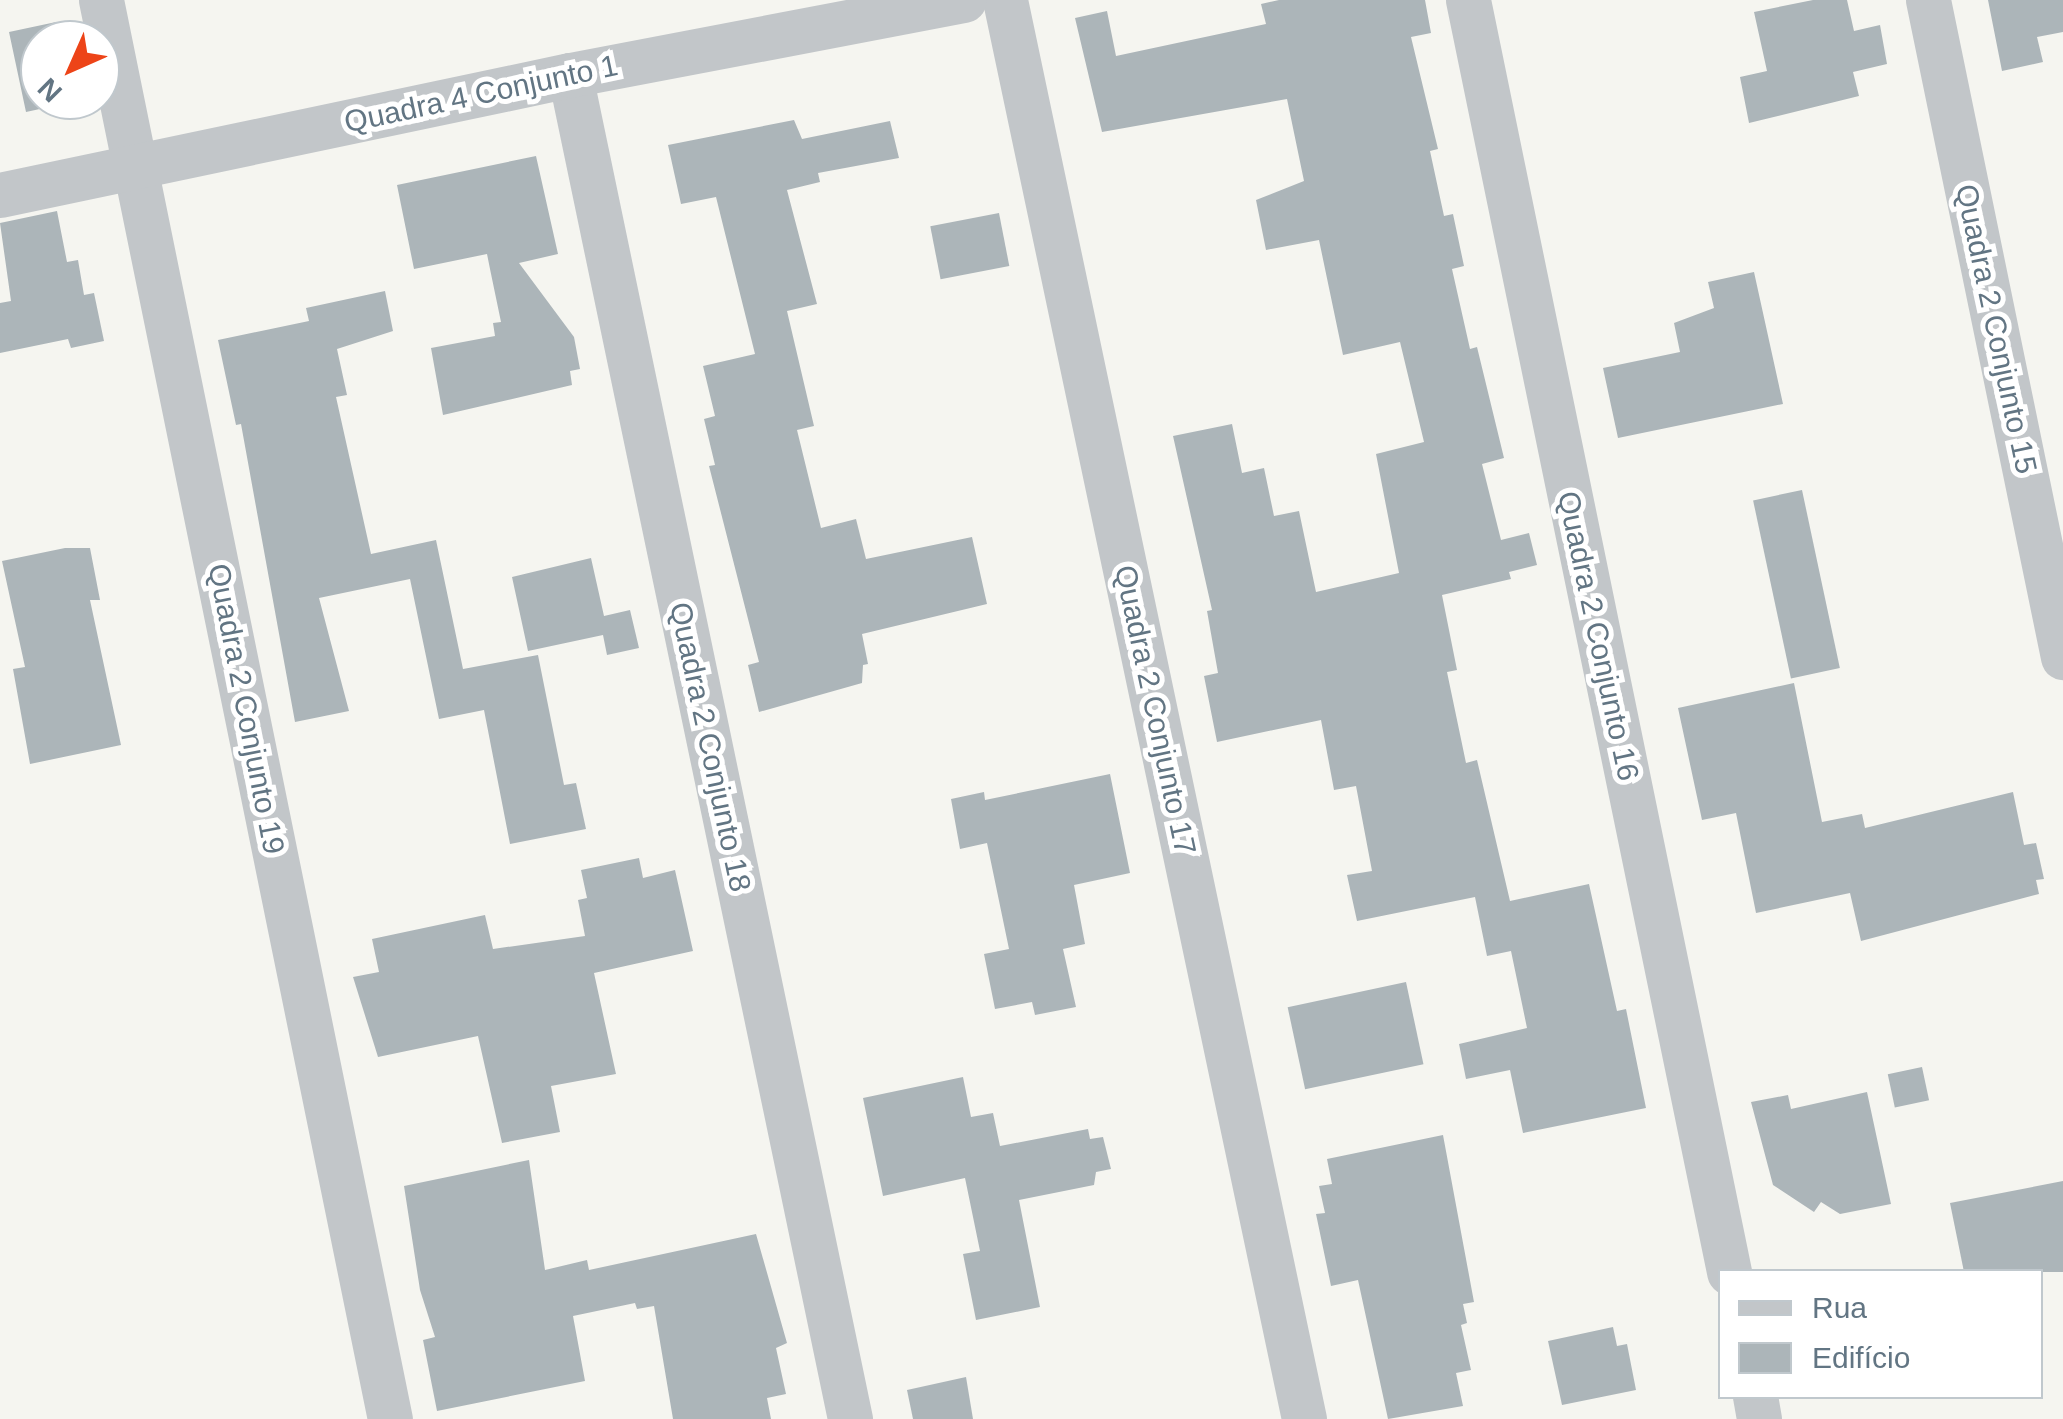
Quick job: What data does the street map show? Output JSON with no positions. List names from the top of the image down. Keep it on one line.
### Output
{"streets":{"street":["Quadra 4 Conjunto 1","Quadra 2 Conjunto 15","Quadra 2 Conjunto 16","Quadra 2 Conjunto 19","Quadra 2 Conjunto 17","Quadra 2 Conjunto 18"]},"crossings":[["Quadra 4 Conjunto 1","Quadra 2 Conjunto 19"],["Quadra 4 Conjunto 1","Quadra 2 Conjunto 18"]],"legend":["Rua","Edifício"],"north":"bottom left"}
